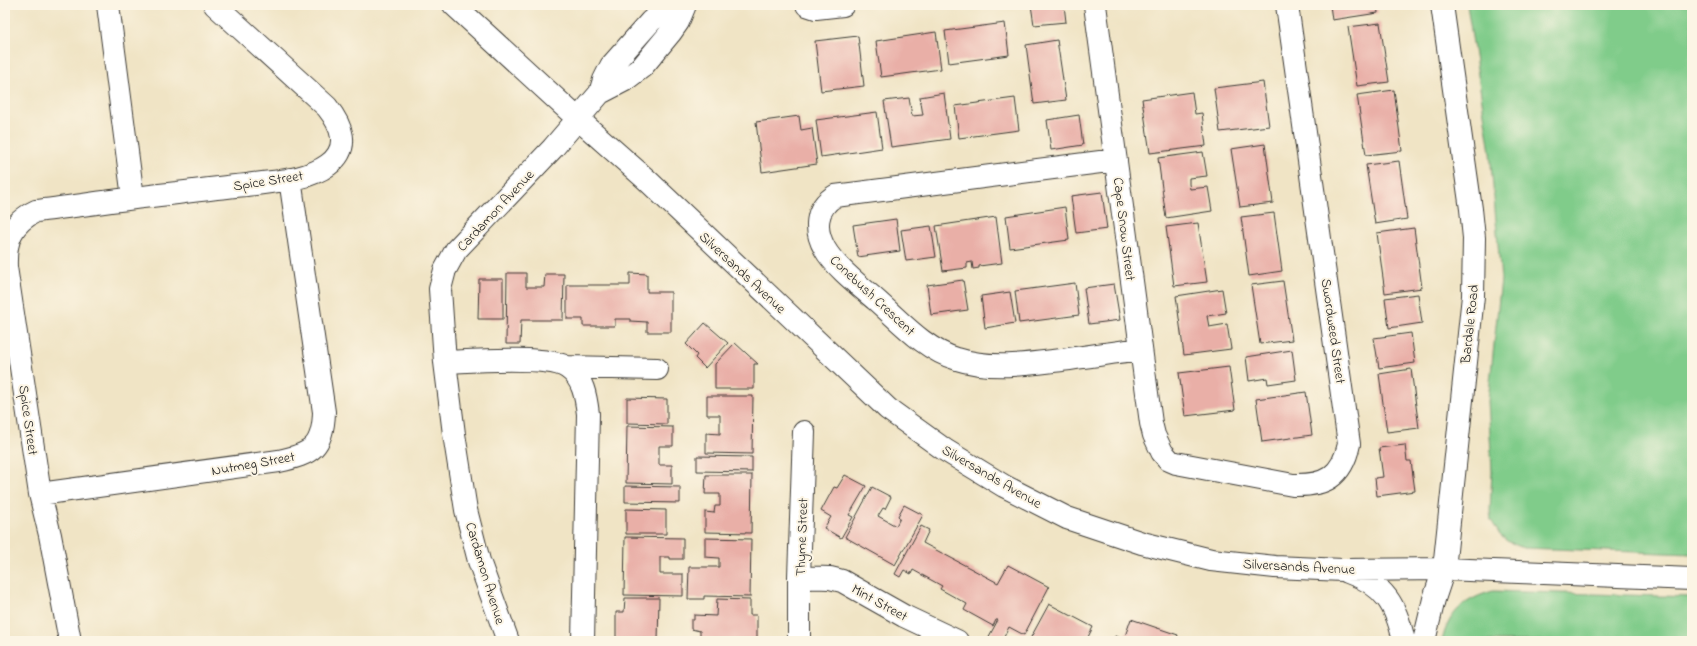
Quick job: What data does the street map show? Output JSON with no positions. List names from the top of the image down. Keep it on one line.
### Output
{"streets":{"street":["Spice Street","Cardamon Avenue","Cape Snow Street","Silversands Avenue","Conebush Crescent","Bardale Road","Swordweed Street","Nutmeg Street","Thyme Street","Mint Street"]},"crossings":[["Spice Street","Nutmeg Street"],["Cardamon Avenue","Silversands Avenue"],["Cape Snow Street","Conebush Crescent"],["Cape Snow Street","Swordweed Street"],["Silversands Avenue","Bardale Road"],["Thyme Street","Mint Street"]]}
